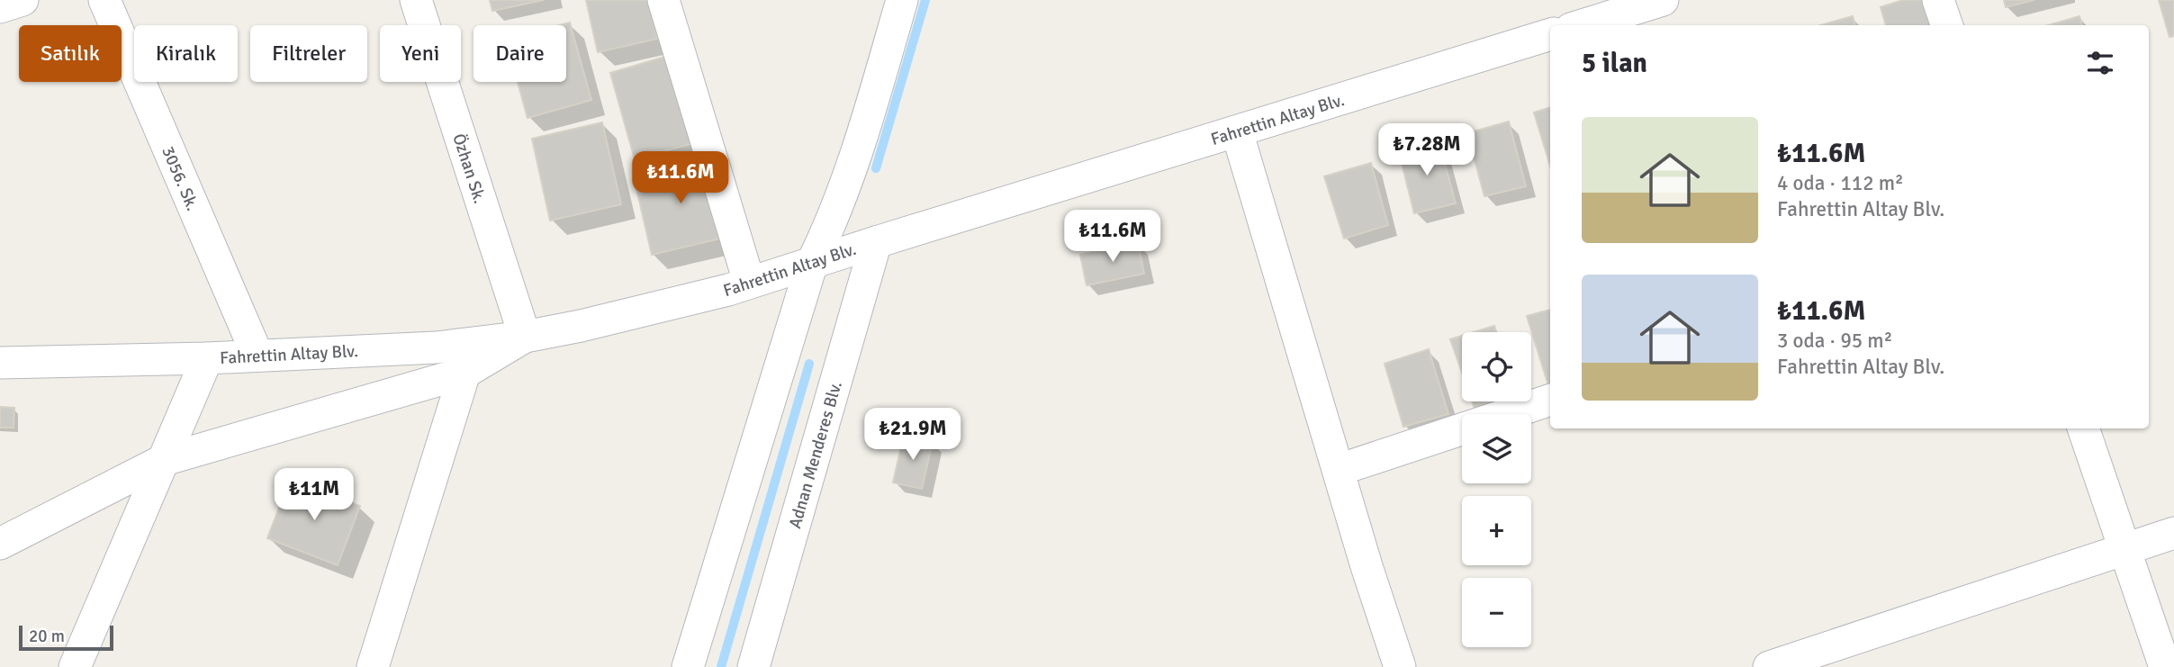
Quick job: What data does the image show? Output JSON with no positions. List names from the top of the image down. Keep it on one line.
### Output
{"streets":{"street":["Fahrettin Altay Blv.","Özhan Sk.","3056. Sk.","Adnan Menderes Blv."]},"crossings":[["Fahrettin Altay Blv.","Özhan Sk."],["Fahrettin Altay Blv.","3056. Sk."],["Fahrettin Altay Blv.","Adnan Menderes Blv."]],"scale_bar":"20 m","page":{"chip":["Satılık","Kiralık","Filtreler","Yeni","Daire"],"heading":"5 ilan","list":[{"name":"₺11.6M","note":"4 oda · 112 m² · Fahrettin Altay Blv."},{"name":"₺11.6M","note":"3 oda · 95 m² · Fahrettin Altay Blv."}],"price":["₺7.28M","₺11.6M","₺11.6M","₺21.9M","₺11M"],"map_buttons":["+","−"],"scale":"20 m"}}
